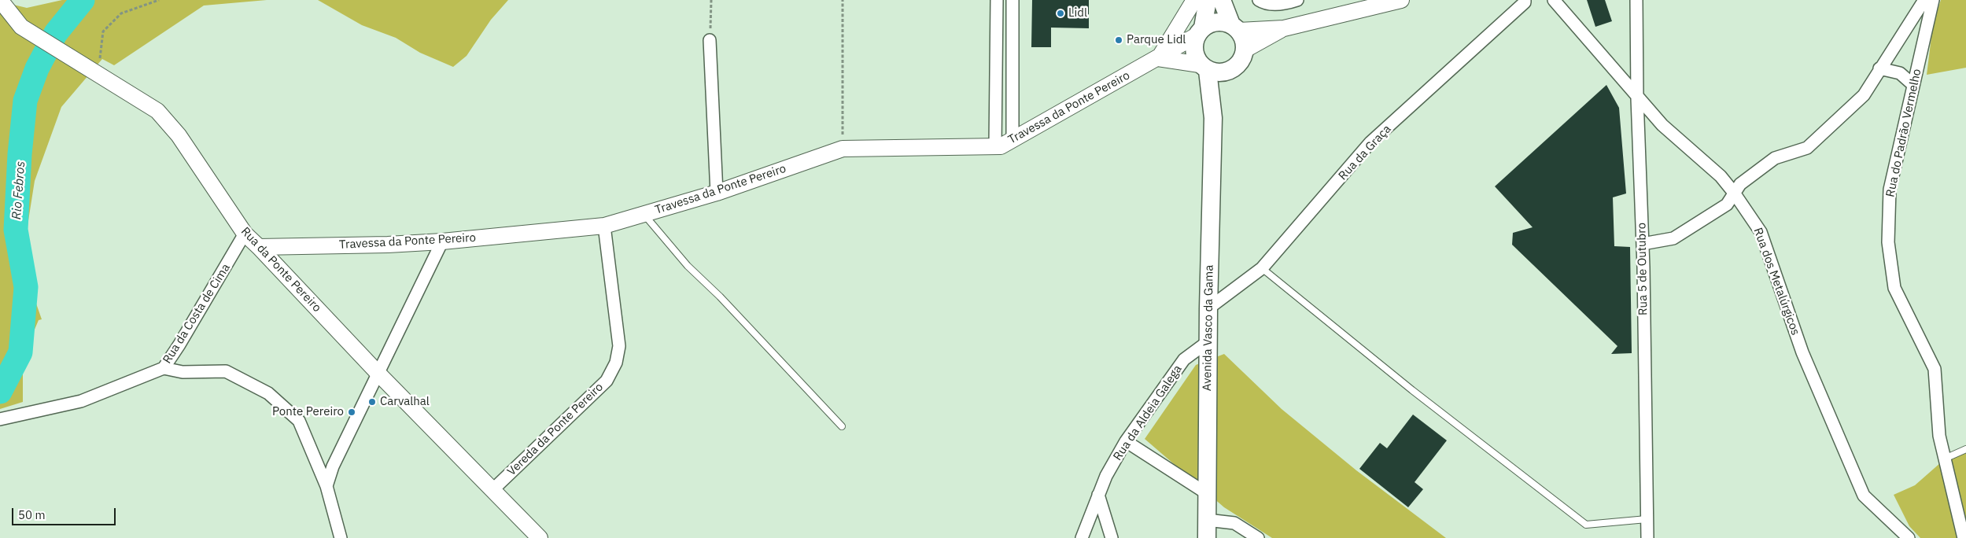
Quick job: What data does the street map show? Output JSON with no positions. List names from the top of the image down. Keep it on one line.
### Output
{"streets":{"main road":["Avenida Vasco da Gama"],"street":["Travessa da Ponte Pereiro","Rua do Padrão Vermelho","Rua da Graça","Rua 5 de Outubro","Rua da Ponte Pereiro","Rua dos Metalúrgicos","Rua da Costa de Cima","Rua da Aldeia Galega","Vereda da Ponte Pereiro"]},"crossings":[["Travessa da Ponte Pereiro","Rua da Ponte Pereiro"],["Travessa da Ponte Pereiro","Avenida Vasco da Gama"],["Travessa da Ponte Pereiro","Vereda da Ponte Pereiro"],["Rua da Graça","Avenida Vasco da Gama"],["Rua 5 de Outubro","Rua dos Metalúrgicos"],["Rua da Ponte Pereiro","Rua da Costa de Cima"],["Rua da Ponte Pereiro","Vereda da Ponte Pereiro"],["Avenida Vasco da Gama","Rua da Aldeia Galega"]],"water":["Rio Febros"],"places":["Lidl","Parque Lidl","Carvalhal","Ponte Pereiro"],"scale_bar":"50 m"}
